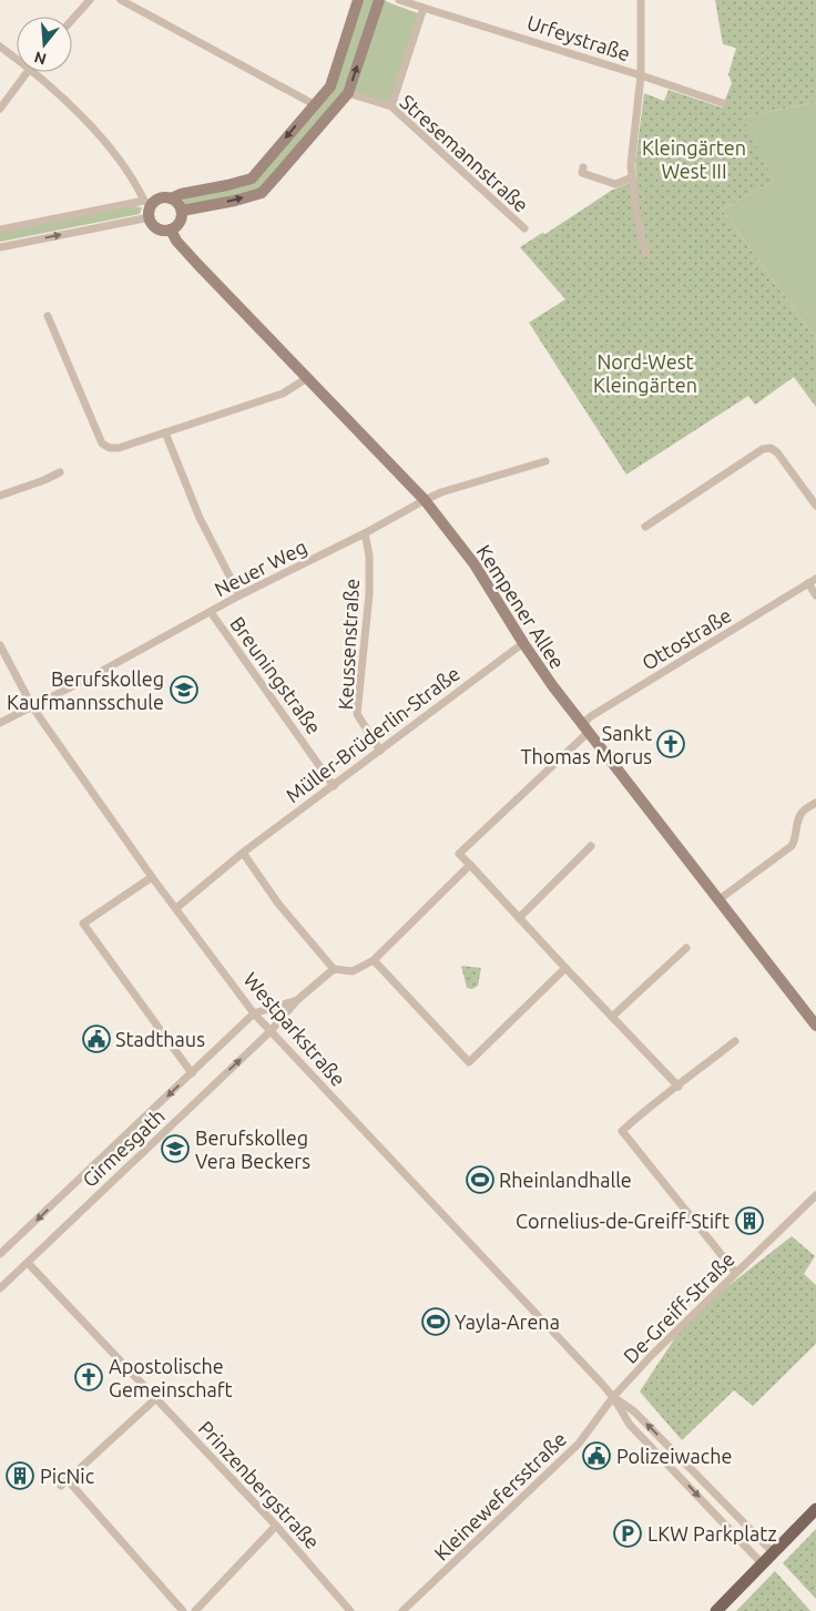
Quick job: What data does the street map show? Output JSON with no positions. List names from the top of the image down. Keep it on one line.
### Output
{"streets":{"street":["Urfeystraße","Stresemannstraße","Neuer Weg","Kempener Allee","Ottostraße","Keussenstraße","Breuningstraße","Müller-Brüderlin-Straße","Westparkstraße","Girmesgath","De-Greiff-Straße","Prinzenbergstraße","Kleinewefersstraße"]},"crossings":[["Neuer Weg","Kempener Allee"],["Neuer Weg","Keussenstraße"],["Neuer Weg","Breuningstraße"],["Neuer Weg","Westparkstraße"],["Kempener Allee","Ottostraße"],["Kempener Allee","Müller-Brüderlin-Straße"],["Keussenstraße","Müller-Brüderlin-Straße"],["Breuningstraße","Müller-Brüderlin-Straße"],["Müller-Brüderlin-Straße","Westparkstraße"],["Westparkstraße","Girmesgath"],["Westparkstraße","De-Greiff-Straße"],["Westparkstraße","Kleinewefersstraße"],["Girmesgath","Prinzenbergstraße"],["De-Greiff-Straße","Kleinewefersstraße"]],"parks":["Kleingärten West III","Nord-West Kleingärten"],"places":{"school or university":["Berufskolleg Kaufmannsschule","Berufskolleg Vera Beckers"],"church":["Sankt Thomas Morus","Apostolische Gemeinschaft"],"public building":["Stadthaus","Polizeiwache"],"sports":["Rheinlandhalle","Yayla-Arena"],"building":["Cornelius-de-Greiff-Stift","PicNic"],"parking":["LKW Parkplatz"]},"north":"bottom"}
